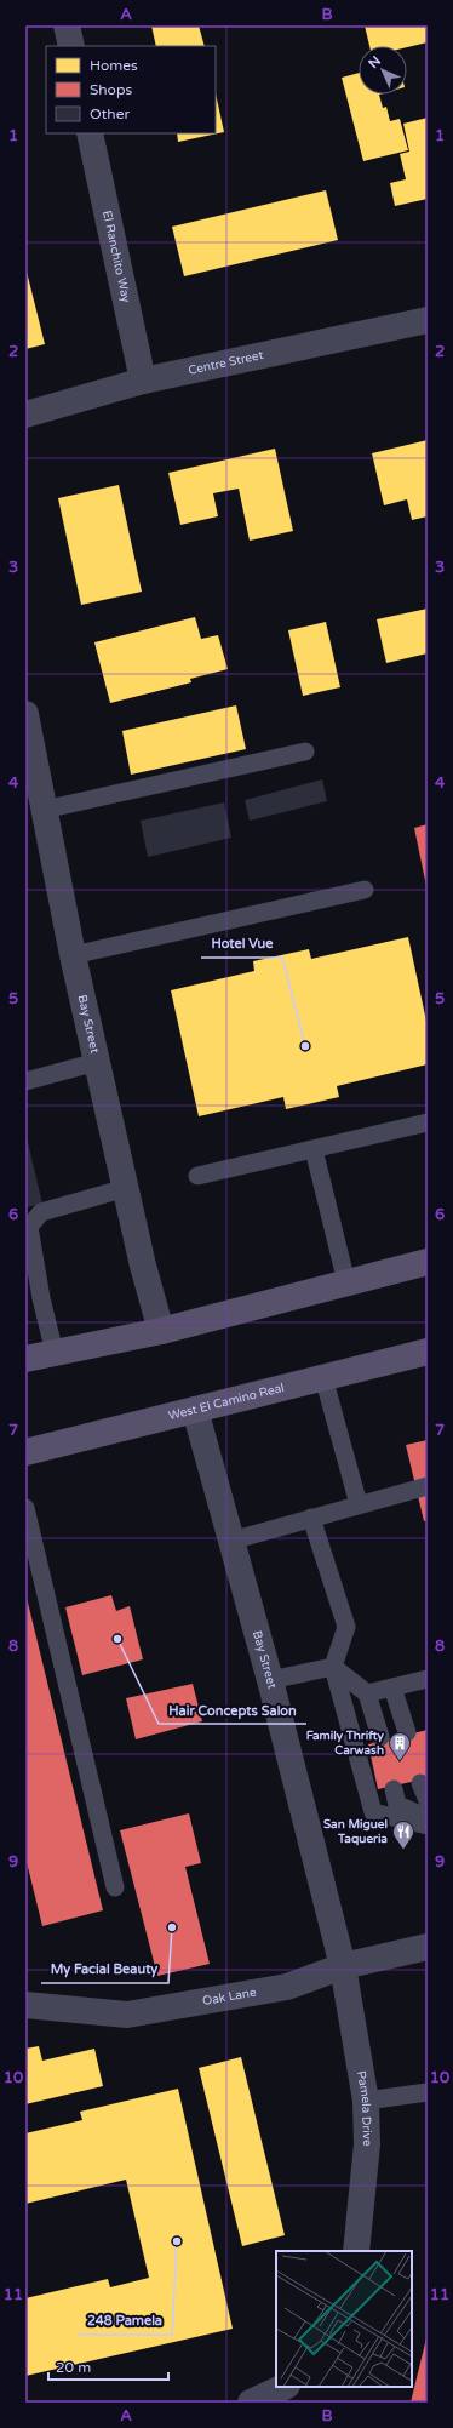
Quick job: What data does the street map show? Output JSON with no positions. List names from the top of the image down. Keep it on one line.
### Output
{"streets":{"main road":["West El Camino Real"],"street":["El Ranchito Way","Centre Street","Bay Street","Oak Lane","Pamela Drive"]},"crossings":[["El Ranchito Way","Centre Street"],["Bay Street","West El Camino Real"],["Bay Street","Oak Lane"],["Bay Street","Pamela Drive"],["Oak Lane","Pamela Drive"]],"places":{"other":["Hotel Vue","Hair Concepts Salon","My Facial Beauty","248 Pamela"],"building":["Family Thrifty Carwash"],"restaurant":["San Miguel Taqueria"]},"legend":["Homes","Shops","Other"],"scale_bar":"20 m","north":"top left","grid":{"columns":["A","B"],"rows":["1","2","3","4","5","6","7","8","9","10","11"]}}
